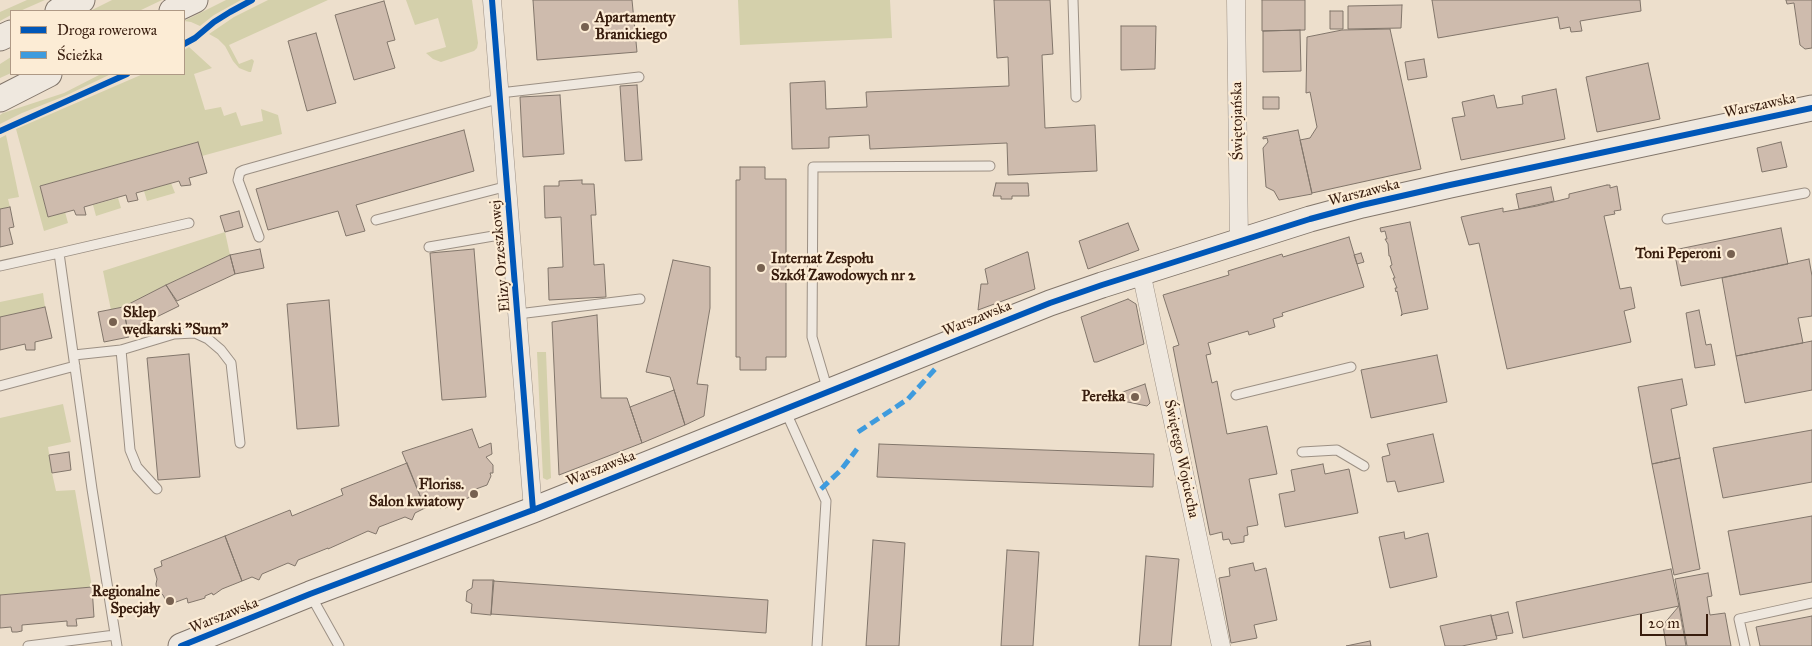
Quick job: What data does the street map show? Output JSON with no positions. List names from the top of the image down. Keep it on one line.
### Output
{"streets":{"street":["Warszawska","Świętojańska","Elizy Orzeszkowej","Świętego Wojciecha"]},"crossings":[["Warszawska","Świętojańska"],["Warszawska","Elizy Orzeszkowej"],["Warszawska","Świętego Wojciecha"]],"places":["Apartamenty Branickiego","Toni Peperoni","Internat Zespołu Szkół Zawodowych nr 2","Sklep wędkarski \"Sum\"","Perełka","Floriss. Salon kwiatowy","Regionalne Specjały"],"legend":["Droga rowerowa","Ścieżka"],"scale_bar":"20 m"}
